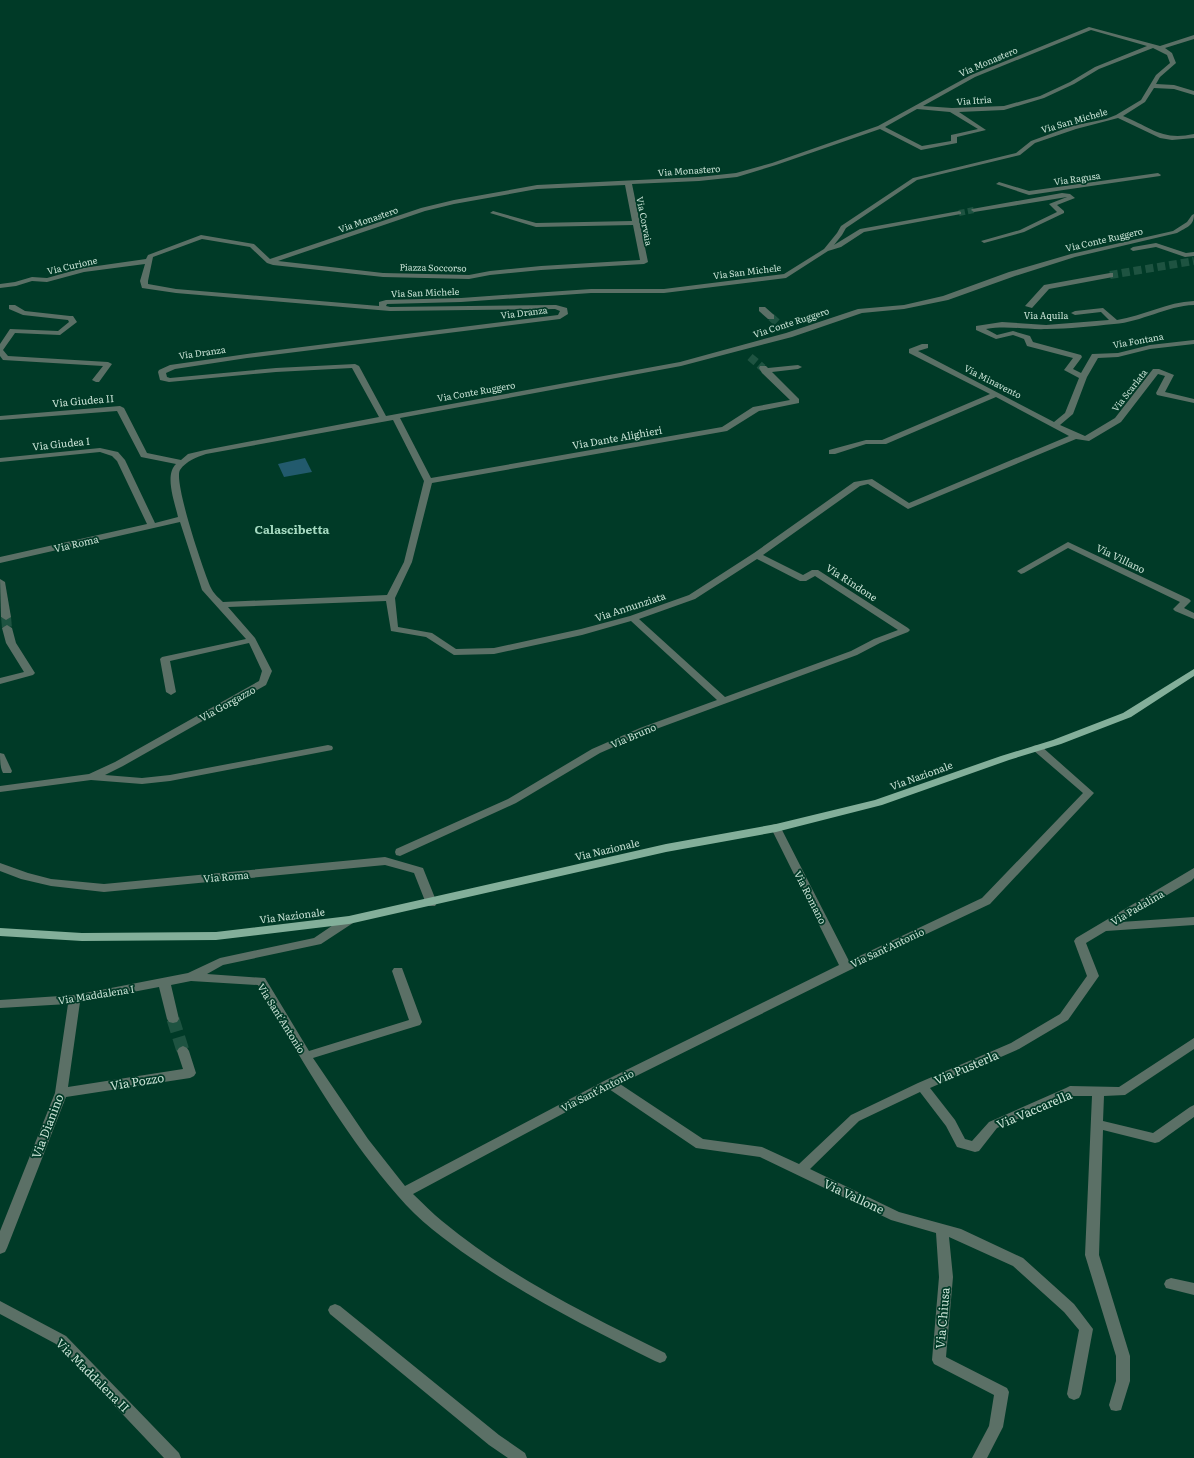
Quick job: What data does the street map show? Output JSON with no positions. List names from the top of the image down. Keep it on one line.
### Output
{"streets":{"main road":["Via Nazionale"],"street":["Via Monastero","Via Itria","Via San Michele","Via Ragusa","Via Corvaia","Via Conte Ruggero","Via Curione","Piazza Soccorso","Via Dranza","Via Aquila","Via Fontana","Via Minavento","Via Scarlata","Via Giudea II","Via Dante Alighieri","Via Giudea I","Via Roma","Via Villano","Via Rindone","Via Annunziata","Via Gorgazzo","Via Bruno","Via Romano","Via Padalina","Via Sant'Antonio","Via Maddalena I","Via Pusterla","Via Pozzo","Via Vaccarella","Via Dianino","Via Vallone","Via Chiusa","Via Maddalena II"]},"crossings":[["Via Monastero","Via Itria"],["Via Monastero","Via Corvaia"],["Via Monastero","Piazza Soccorso"],["Via San Michele","Via Dranza"],["Via Corvaia","Piazza Soccorso"],["Via Conte Ruggero","Via Dranza"],["Via Conte Ruggero","Via Giudea II"],["Via Curione","Via Dranza"],["Via Aquila","Via Fontana"],["Via Fontana","Via Minavento"],["Via Minavento","Via Scarlata"],["Via Minavento","Via Annunziata"],["Via Scarlata","Via Annunziata"],["Via Giudea I","Via Roma"],["Via Roma","Via Gorgazzo"],["Via Roma","Via Nazionale"],["Via Rindone","Via Annunziata"],["Via Rindone","Via Bruno"],["Via Nazionale","Via Romano"],["Via Nazionale","Via Sant'Antonio"],["Via Romano","Via Sant'Antonio"],["Via Padalina","Via Pusterla"],["Via Sant'Antonio","Via Maddalena I"],["Via Sant'Antonio","Via Vallone"],["Via Maddalena I","Via Dianino"],["Via Pusterla","Via Vaccarella"],["Via Pusterla","Via Vallone"],["Via Pozzo","Via Dianino"],["Via Vallone","Via Chiusa"]],"districts":["Calascibetta"]}
